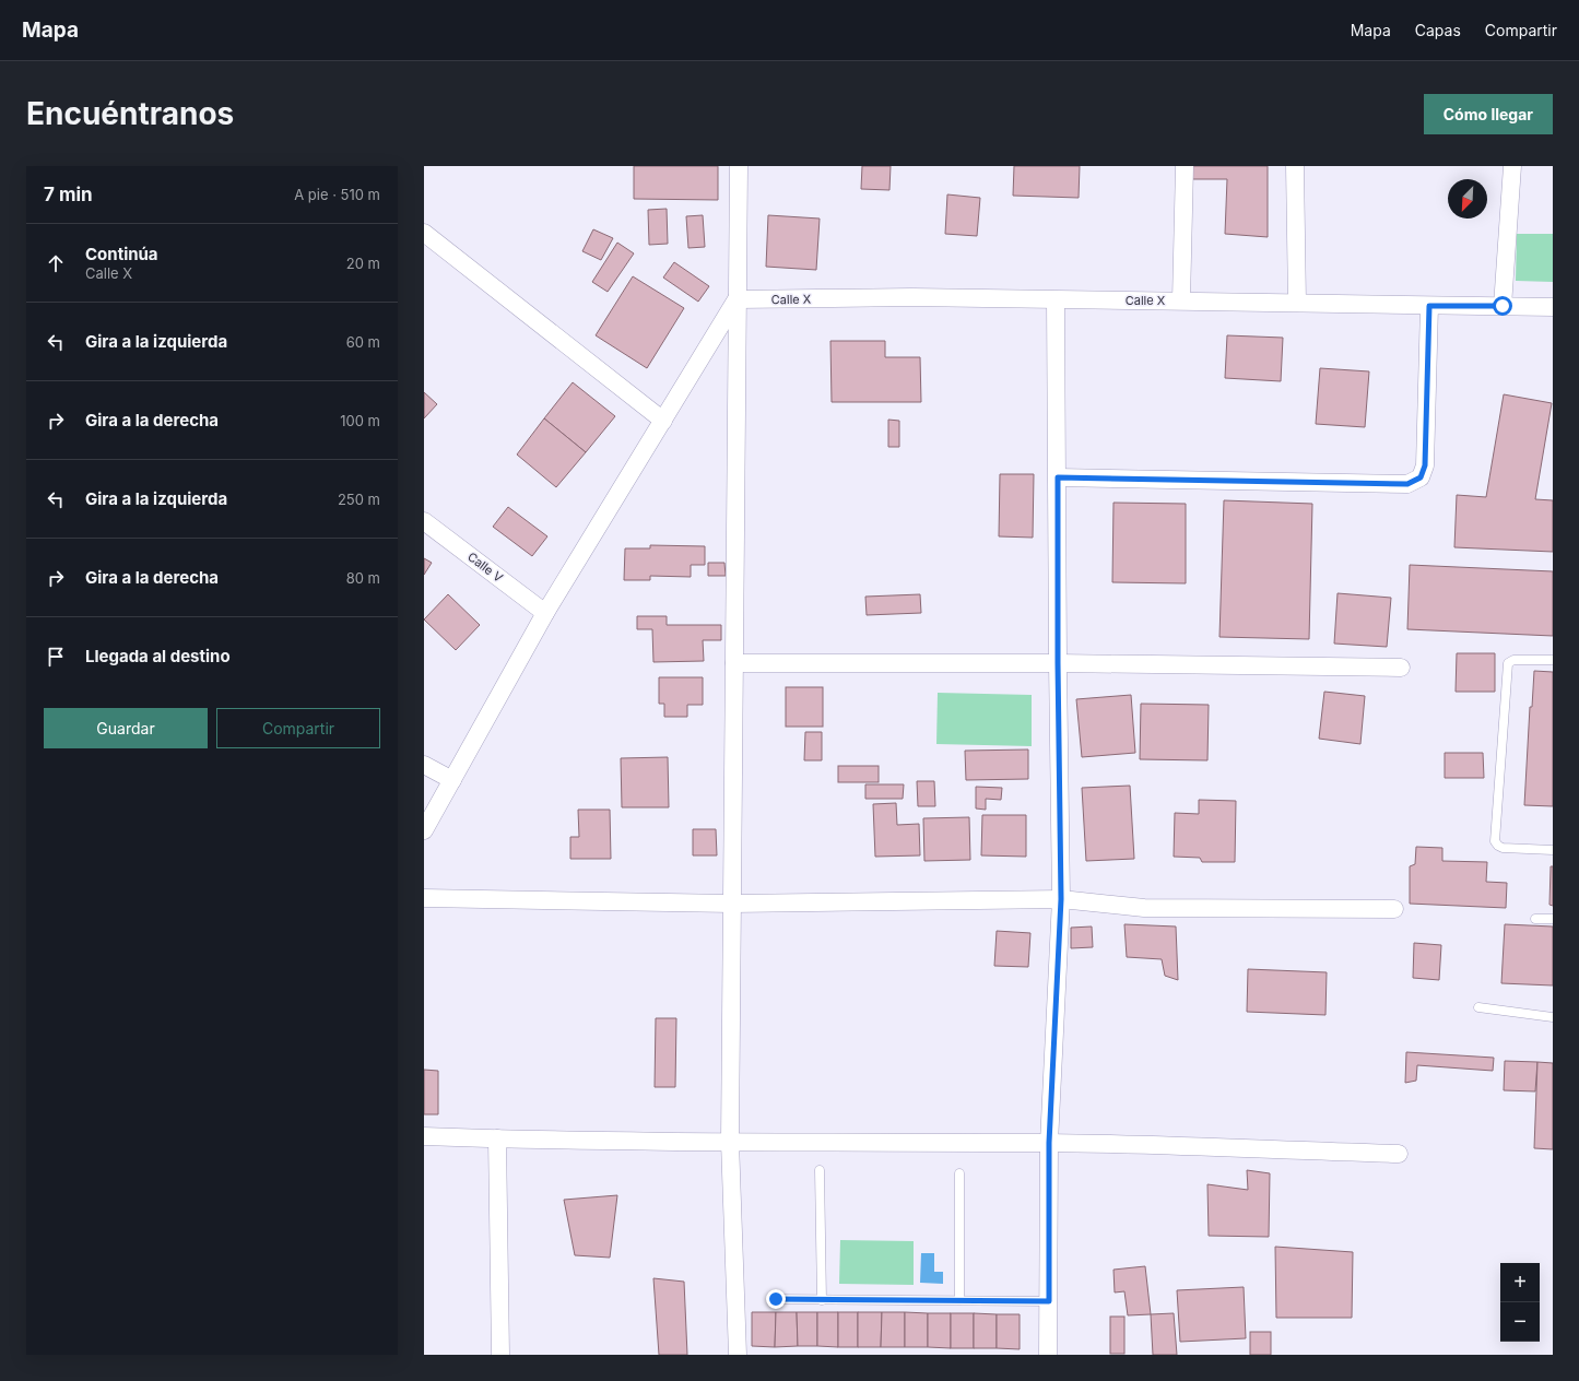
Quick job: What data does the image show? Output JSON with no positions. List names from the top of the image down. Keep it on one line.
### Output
{"streets":{"street":["Calle X","Calle V"]},"north":"bottom left","page":{"header":"Mapa","nav":["Mapa","Capas","Compartir"],"buttons":["Cómo llegar",["Guardar","Compartir"]],"title":"Encuéntranos","heading":["7 min","A pie · 510 m"],"list":[["Continúa","Calle X","20 m"],["Gira a la izquierda","60 m"],["Gira a la derecha","100 m"],["Gira a la izquierda","250 m"],["Gira a la derecha","80 m"],"Llegada al destino"],"map_buttons":["+","−"]}}
